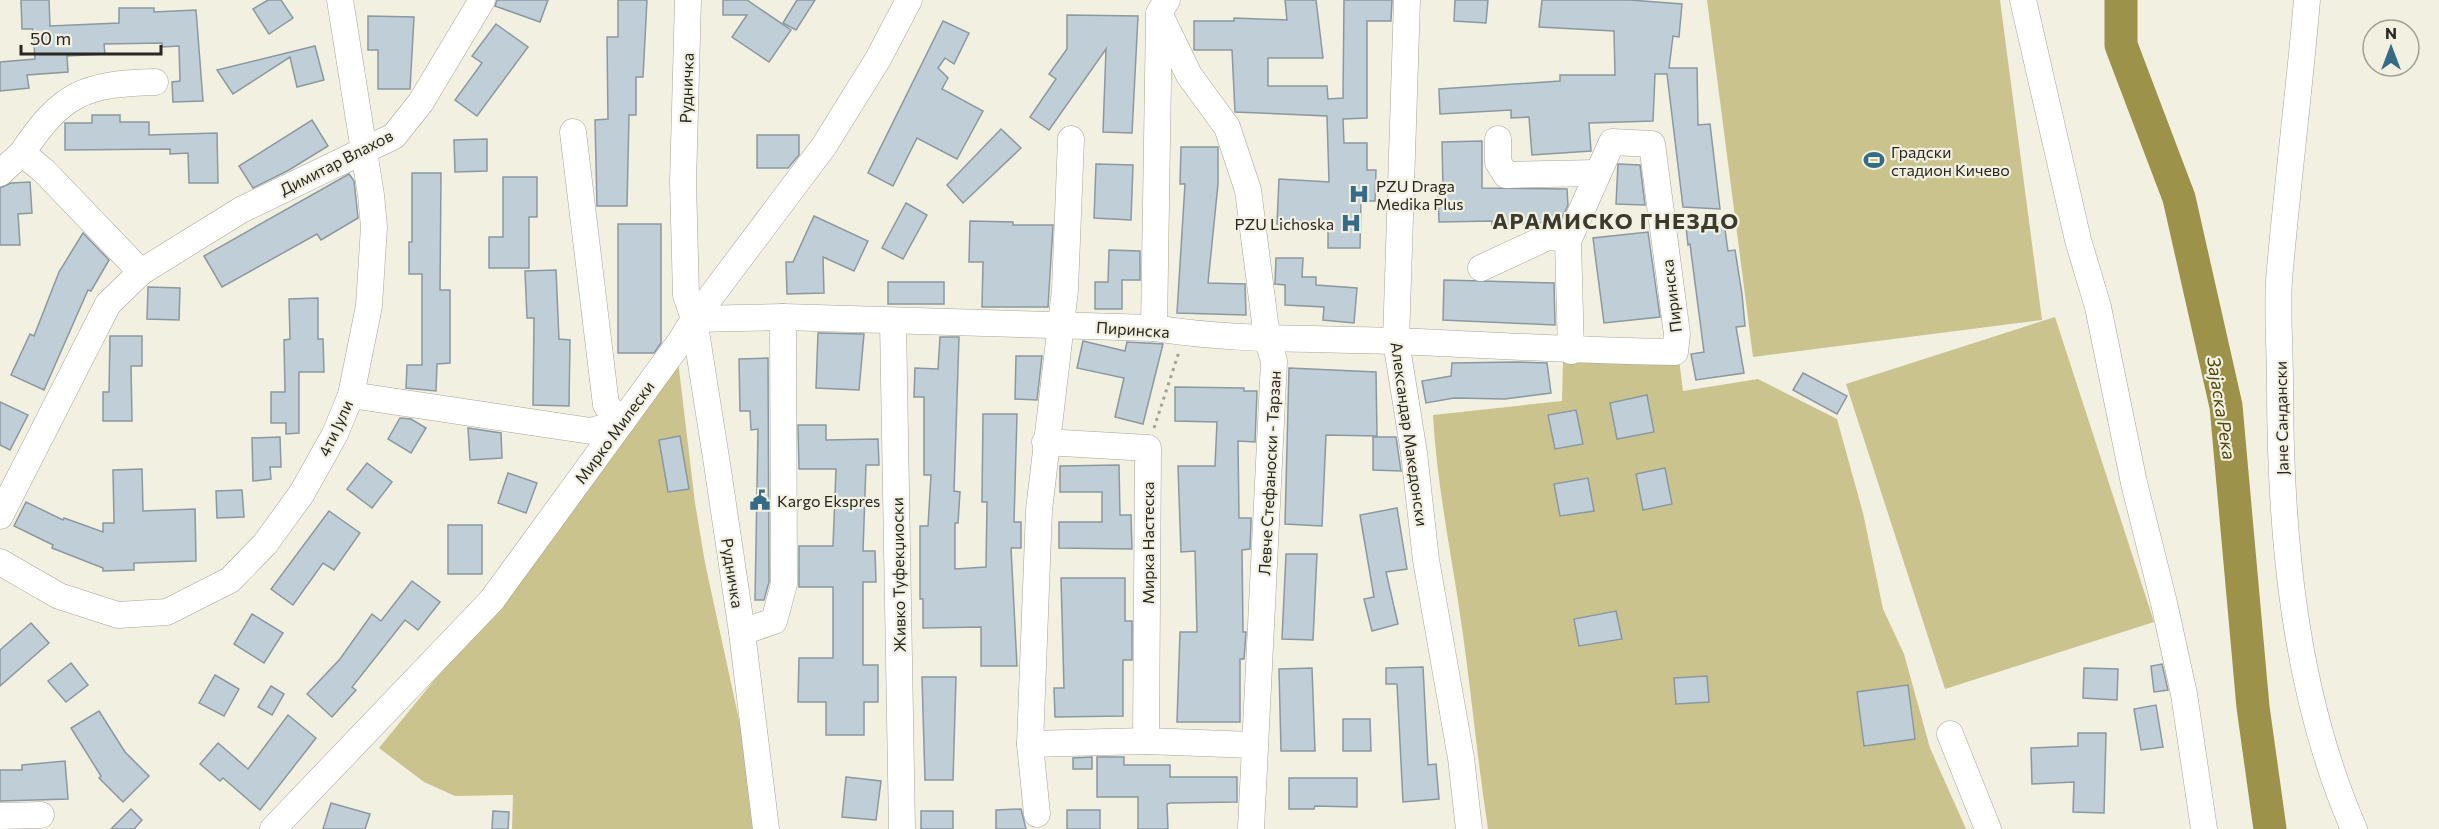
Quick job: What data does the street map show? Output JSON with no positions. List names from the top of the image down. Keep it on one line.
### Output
{"streets":{"street":["Рудничка","Димитар Влахов","Пиринска","Јане Сандански","4ти Јули","Мирко Милески","Александар Македонски","Левче Стефаноски - Тарзан","Мирка Настеска","Живко Туфекџиоски"]},"crossings":[["Рудничка","Пиринска"],["Рудничка","Мирко Милески"],["Димитар Влахов","4ти Јули"],["Пиринска","Мирко Милески"],["Пиринска","Александар Македонски"],["Пиринска","Левче Стефаноски - Тарзан"],["Пиринска","Живко Туфекџиоски"]],"districts":["АРАМИСКО ГНЕЗДО"],"water":["Зајаска Река"],"places":{"sports":["Градски стадион Кичево"],"hospital":["PZU Draga Medika Plus","PZU Lichoska"],"public building":["Kargo Ekspres"]},"scale_bar":"50 m","north":"top"}
